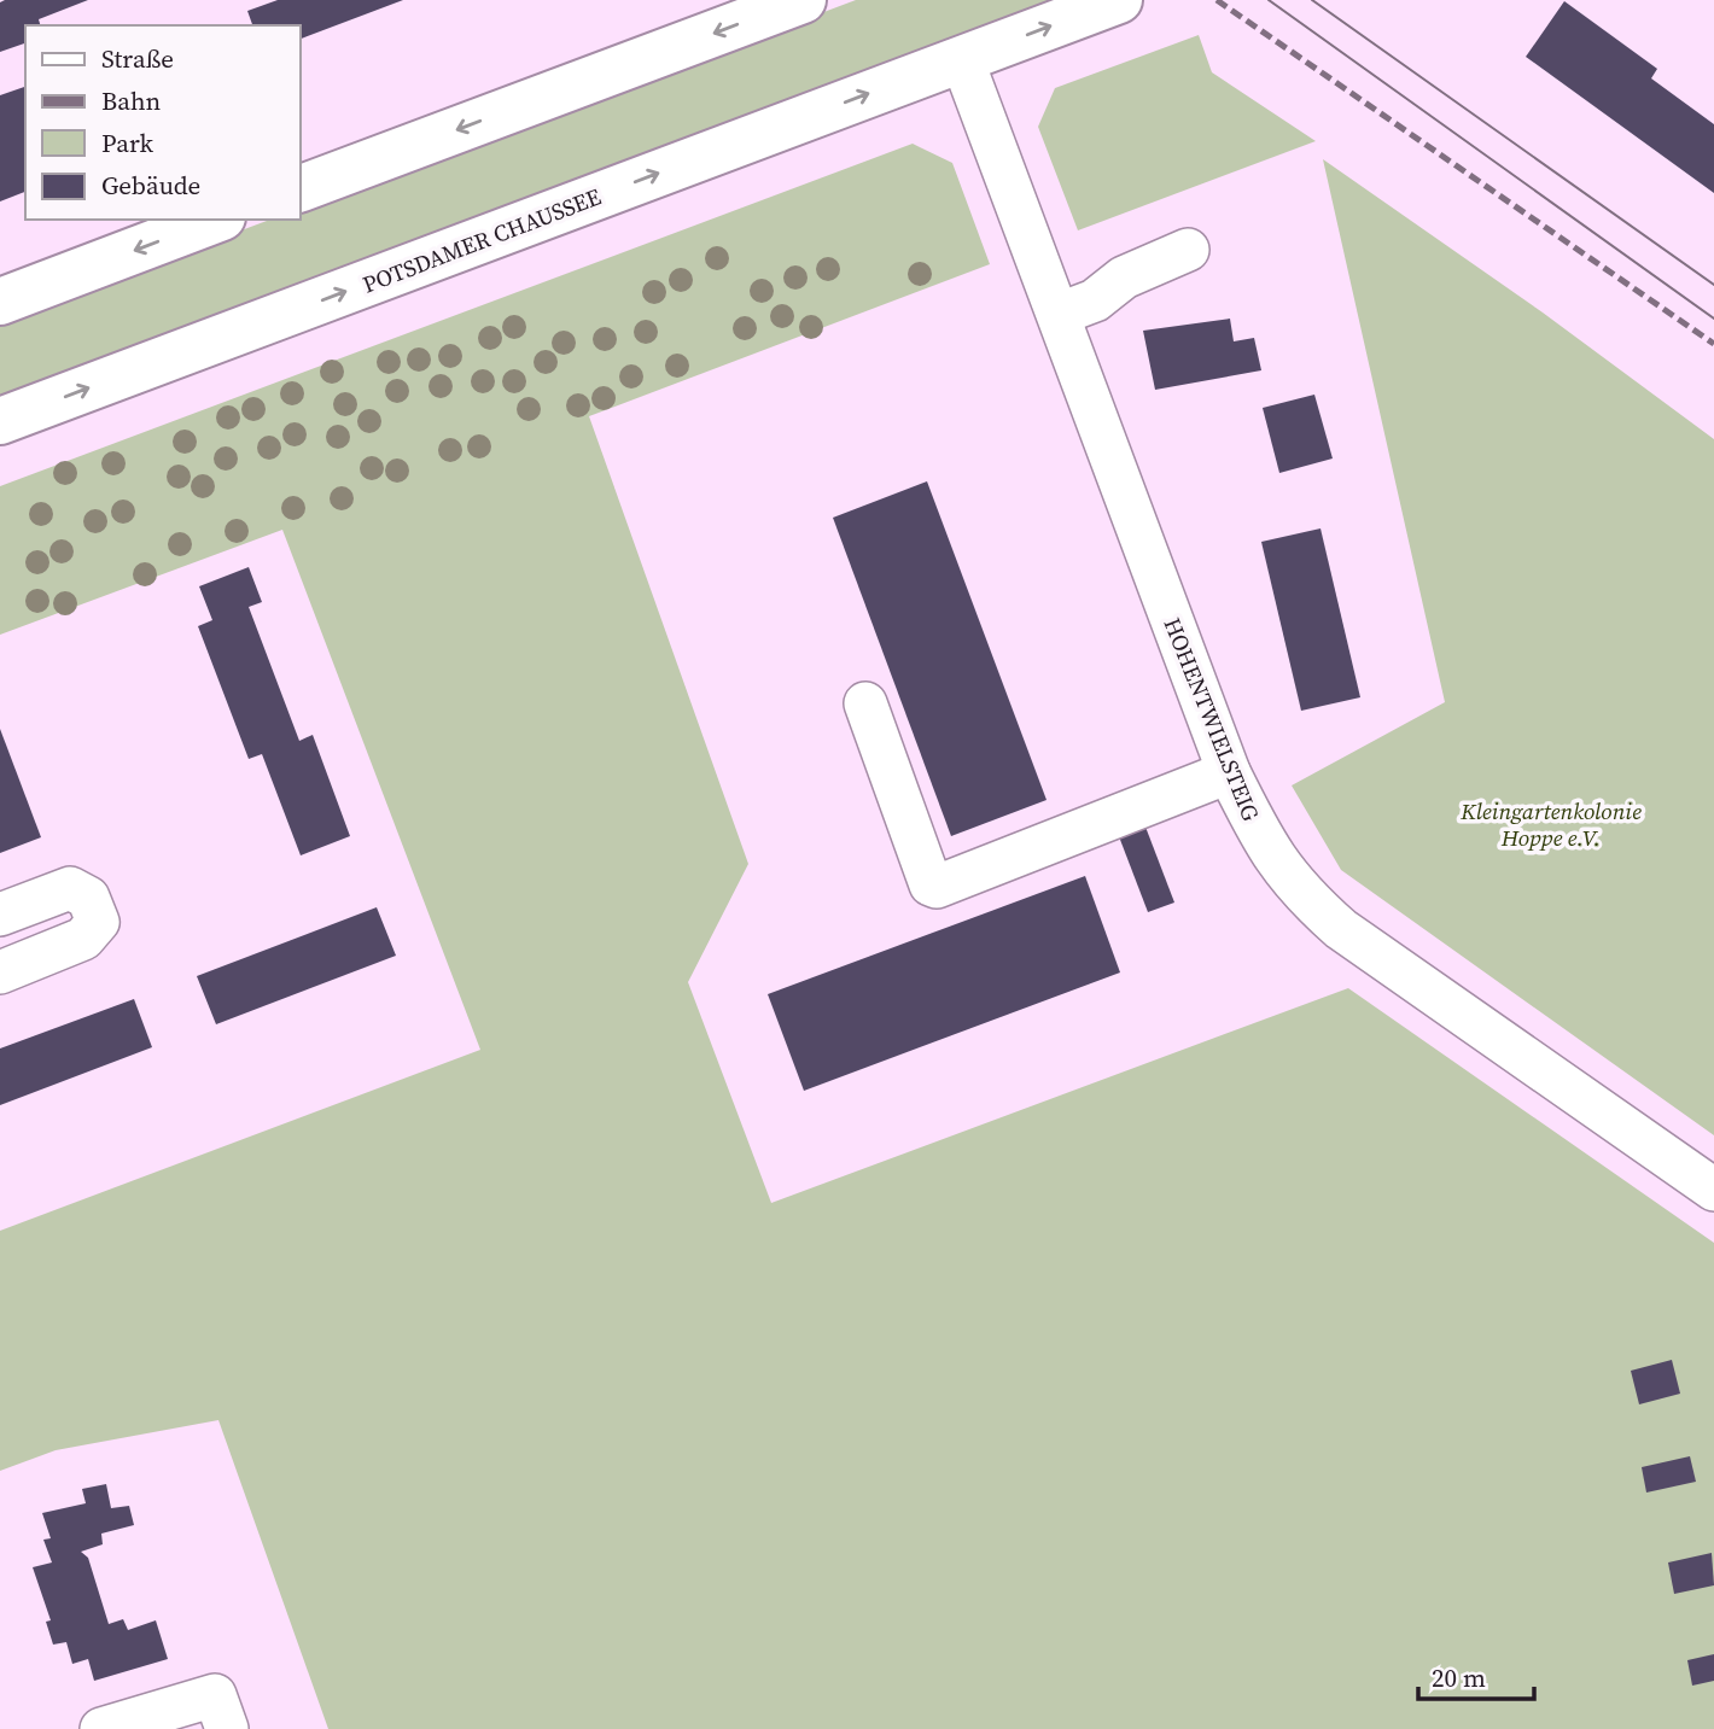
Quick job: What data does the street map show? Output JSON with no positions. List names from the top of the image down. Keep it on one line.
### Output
{"streets":{"main road":["POTSDAMER CHAUSSEE"],"street":["HOHENTWIELSTEIG"]},"crossings":[["POTSDAMER CHAUSSEE","HOHENTWIELSTEIG"]],"parks":["Kleingartenkolonie Hoppe e.V."],"legend":["Straße","Bahn","Park","Gebäude"],"scale_bar":"20 m"}
